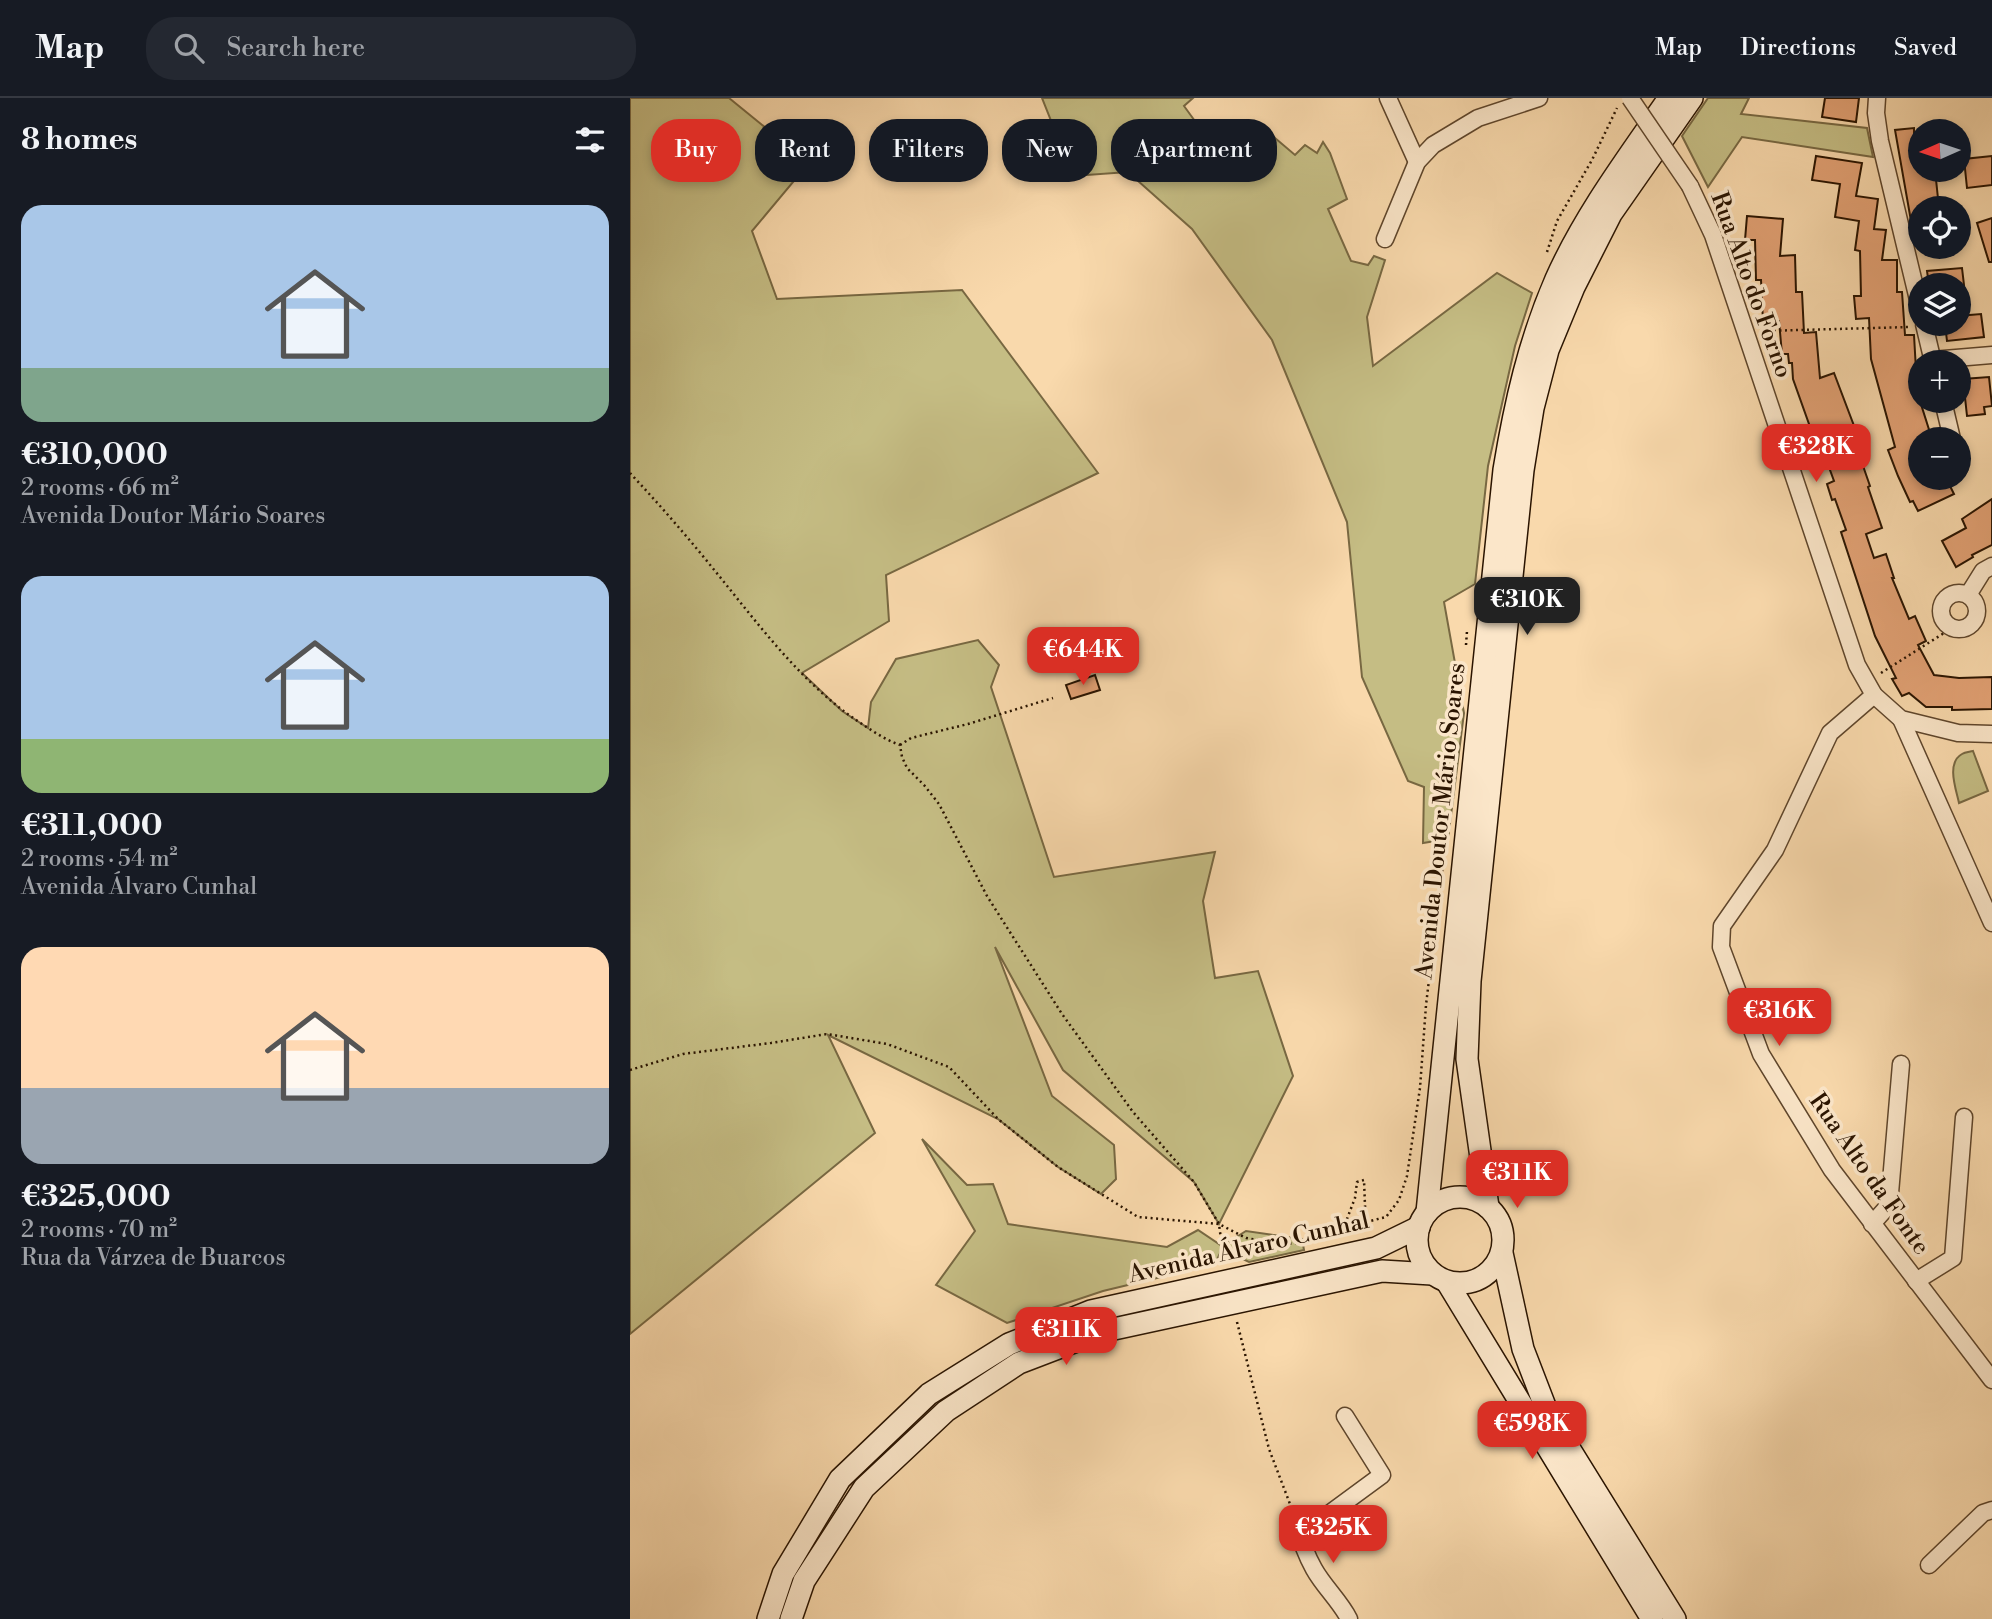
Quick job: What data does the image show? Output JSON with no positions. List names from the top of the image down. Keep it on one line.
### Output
{"streets":{"main road":["Avenida Doutor Mário Soares","Avenida Álvaro Cunhal"],"street":["Rua Alto do Forno","Rua Alto da Fonte"]},"crossings":[["Rua Alto do Forno","Rua Alto da Fonte"],["Avenida Doutor Mário Soares","Avenida Álvaro Cunhal"]],"north":"left","page":{"header":"Map","search":"Search here","nav":["Map","Directions","Saved"],"heading":"8 homes","map_buttons":["+","−"],"chip":["Buy","Rent","Filters","New","Apartment"],"list":[{"name":"€310,000","note":"2 rooms · 66 m² · Avenida Doutor Mário Soares"},{"name":"€311,000","note":"2 rooms · 54 m² · Avenida Álvaro Cunhal"},{"name":"€325,000","note":"2 rooms · 70 m² · Rua da Várzea de Buarcos"}],"price":["€328K","€310K","€644K","€316K","€311K","€311K","€598K","€325K"]}}
